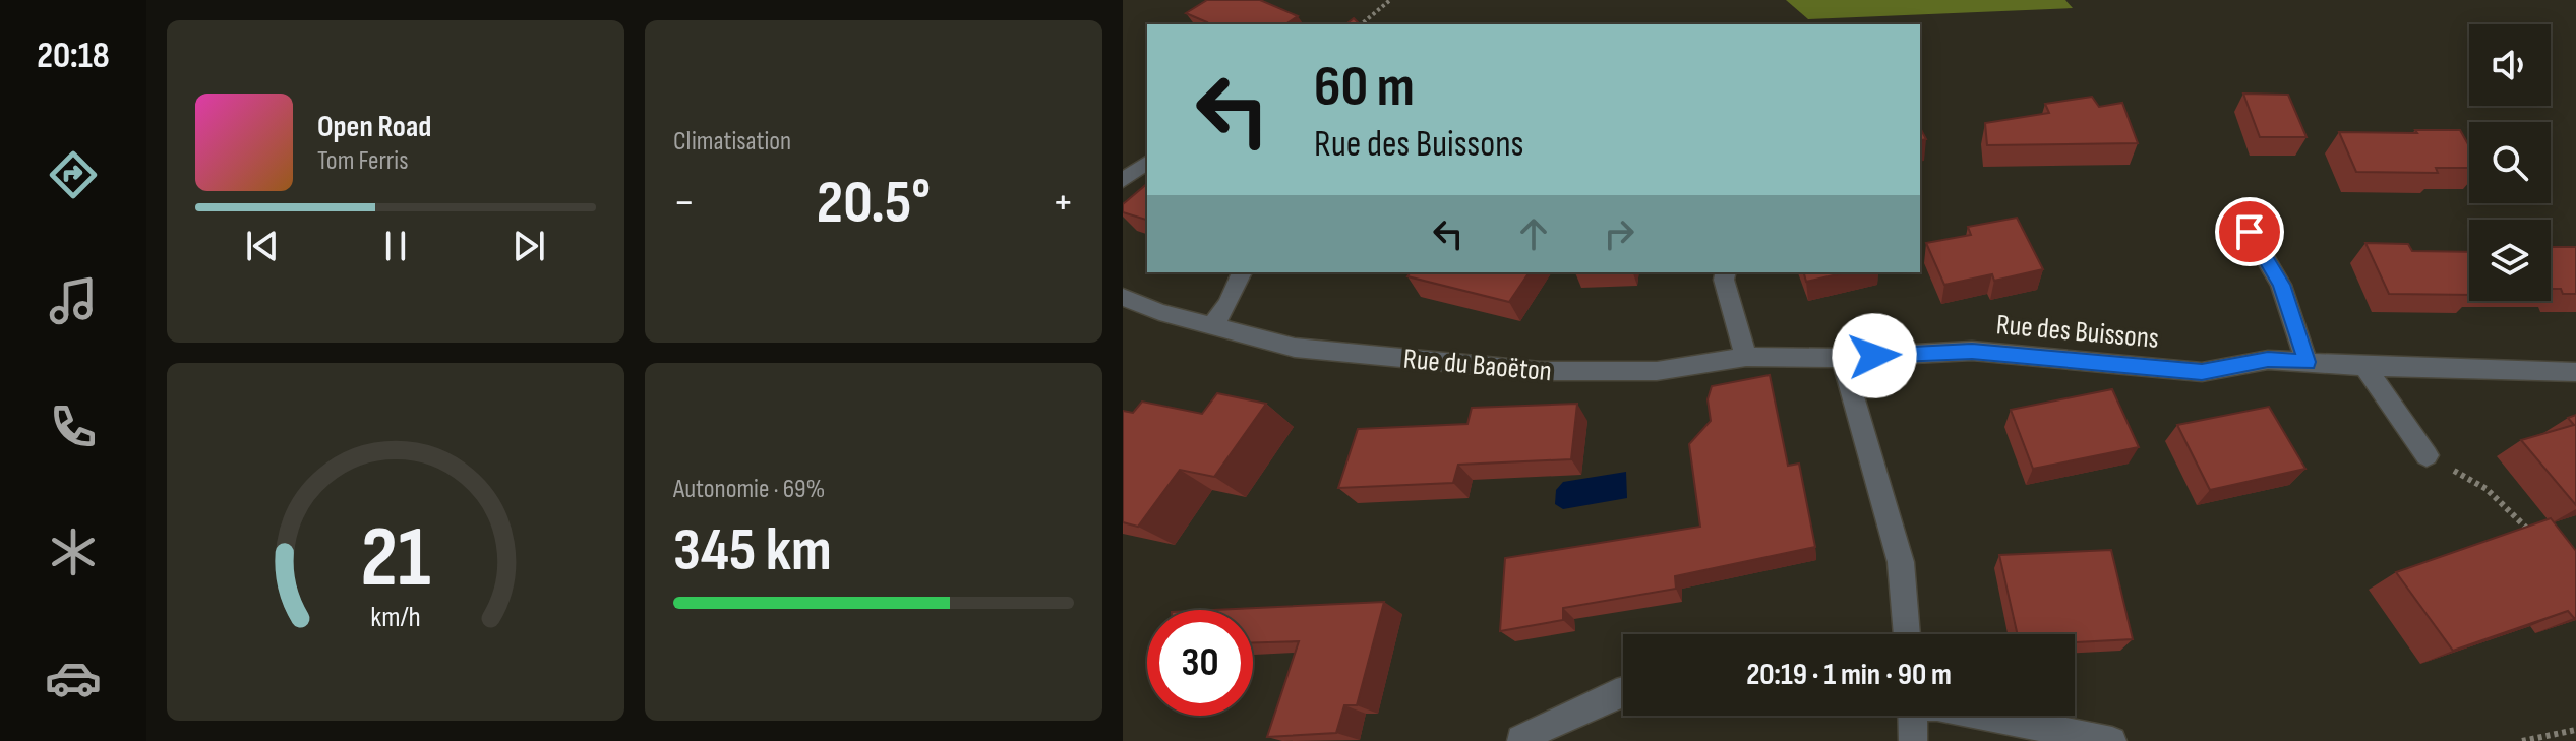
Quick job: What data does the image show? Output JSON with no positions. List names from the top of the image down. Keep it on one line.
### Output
{"streets":{"street":["Rue des Buissons","Rue du Baoëton"]},"crossings":[["Rue des Buissons","Rue du Baoëton"]],"page":{"tabs":"20:18","tile":["Climatisation",["Autonomie · 69%","345 km"]],"turn":["60 m","Rue des Buissons"],"song":["Open Road","Tom Ferris"],"heat":["−","20.5°","+"],"limit":"30","trip":"20:19 · 1 min · 90 m","gauge":["21","km/h"]}}
